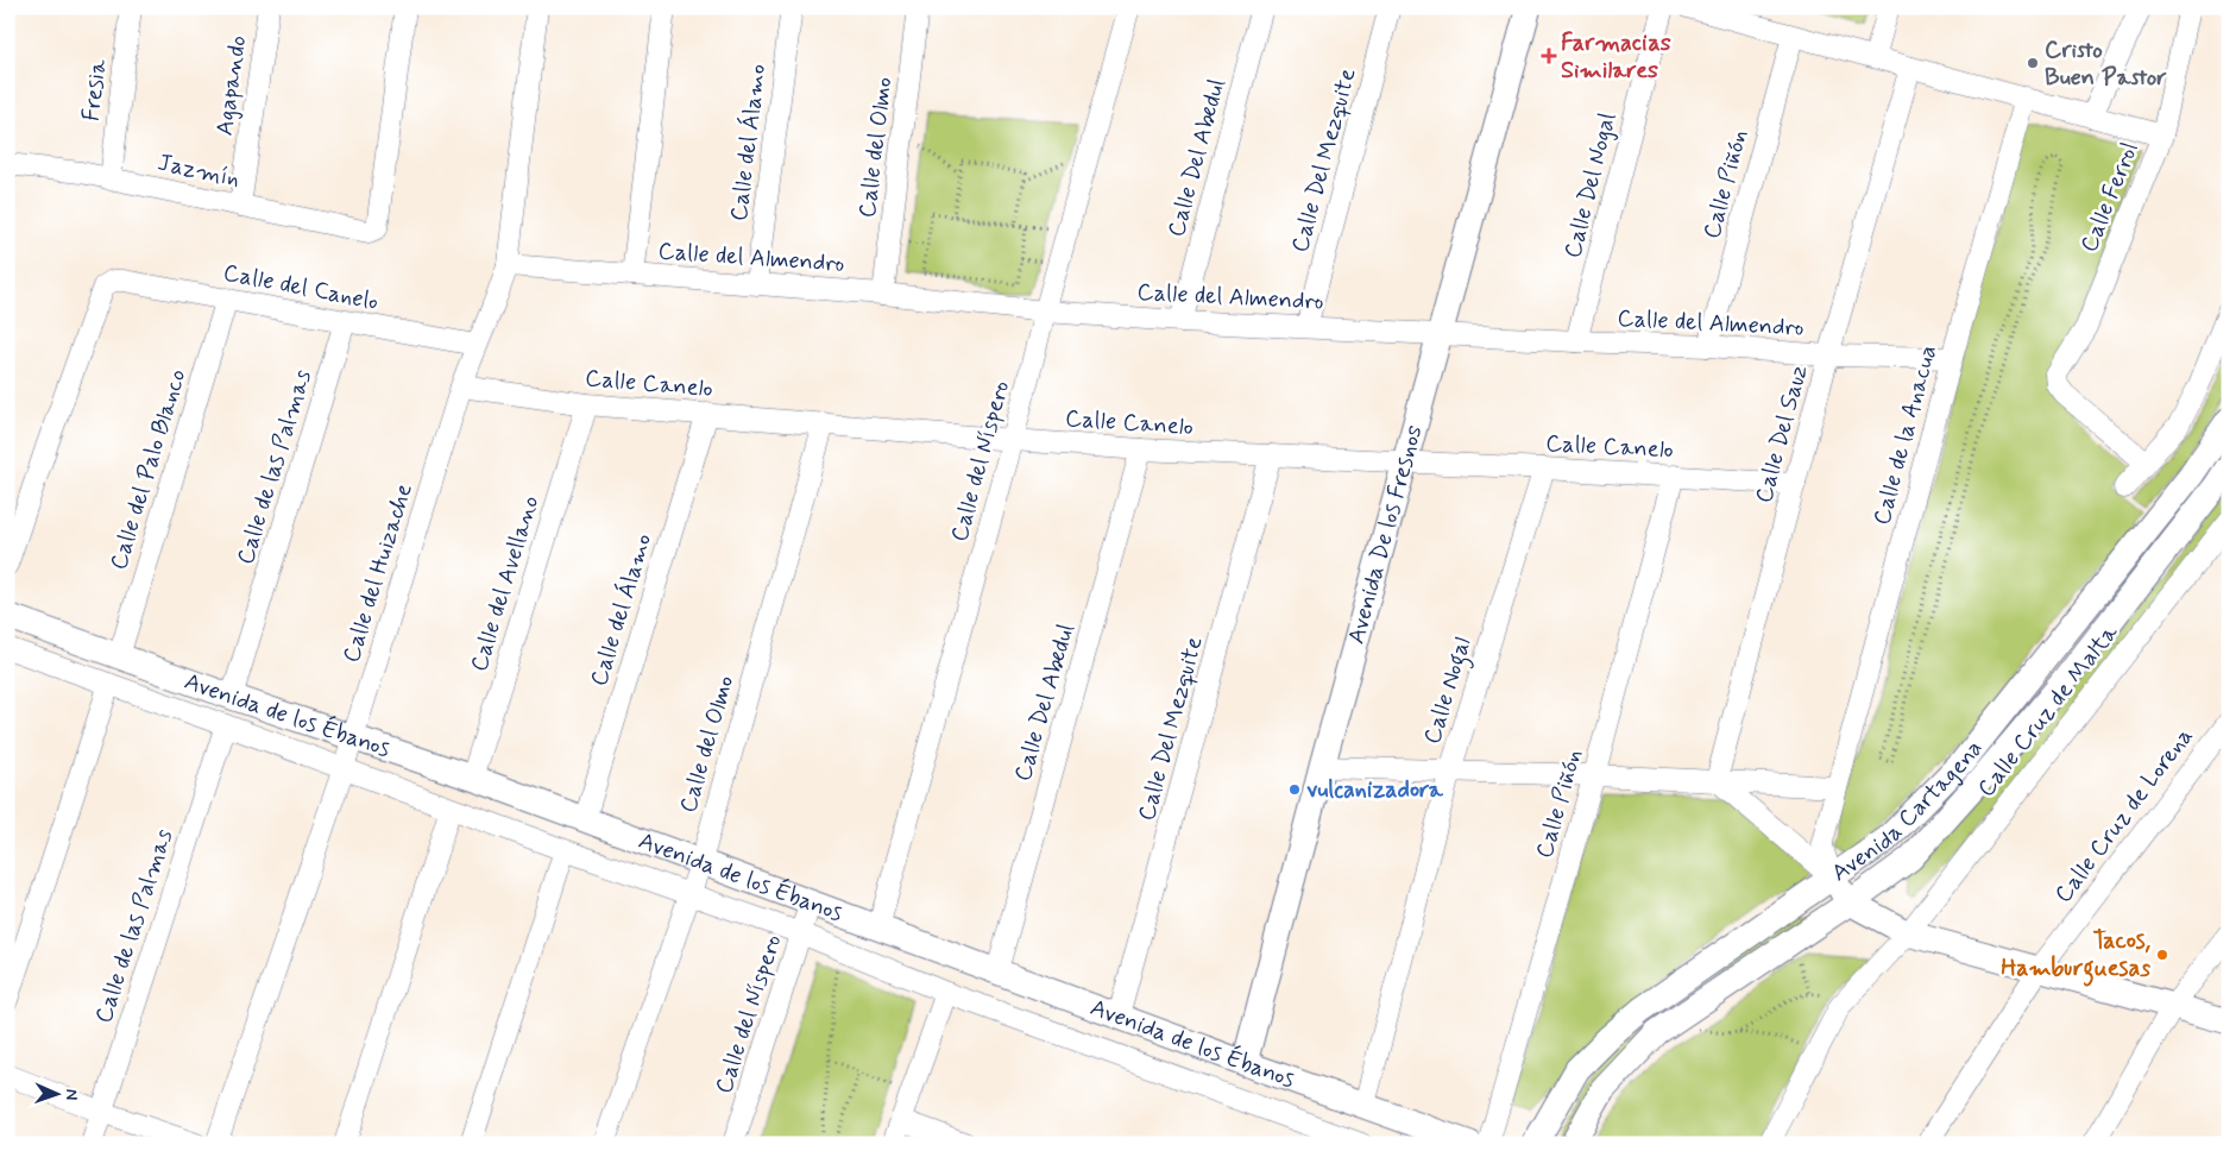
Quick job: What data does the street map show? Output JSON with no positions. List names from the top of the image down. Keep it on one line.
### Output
{"streets":{"street":["Agapando","Fresia","Calle del Álamo","Calle del Olmo","Calle Del Abedul","Calle Del Mezquite","Jazmín","Calle Piñón","Calle Del Nogal","Calle Ferrol","Calle del Almendro","Calle del Canelo","Calle Canelo","Calle Del Sauz","Calle de la Anacua","Calle del Níspero","Calle de las Palmas","Calle del Palo Blanco","Avenida De los Fresnos","Calle del Huizache","Calle del Avellano","Calle Nogal","Calle Cruz de Malta","Avenida de los Ébanos","Avenida Cartagena","Calle Cruz de Lorena"]},"crossings":[["Agapando","Jazmín"],["Fresia","Jazmín"],["Calle del Álamo","Calle del Almendro"],["Calle del Álamo","Calle Canelo"],["Calle del Álamo","Avenida de los Ébanos"],["Calle del Olmo","Calle del Almendro"],["Calle del Olmo","Calle Canelo"],["Calle del Olmo","Avenida de los Ébanos"],["Calle Del Abedul","Calle del Almendro"],["Calle Del Abedul","Calle Canelo"],["Calle Del Abedul","Avenida de los Ébanos"],["Calle Del Mezquite","Calle del Almendro"],["Calle Del Mezquite","Calle Canelo"],["Calle Del Mezquite","Avenida de los Ébanos"],["Calle Piñón","Calle del Almendro"],["Calle Piñón","Calle Canelo"],["Calle Del Nogal","Calle del Almendro"],["Calle del Almendro","Calle Del Sauz"],["Calle del Almendro","Calle de la Anacua"],["Calle del Almendro","Calle del Níspero"],["Calle del Almendro","Avenida De los Fresnos"],["Calle del Almendro","Calle del Huizache"],["Calle del Canelo","Calle de las Palmas"],["Calle del Canelo","Calle del Palo Blanco"],["Calle del Canelo","Calle del Huizache"],["Calle Canelo","Calle Del Sauz"],["Calle Canelo","Calle del Níspero"],["Calle Canelo","Avenida De los Fresnos"],["Calle Canelo","Calle del Huizache"],["Calle Canelo","Calle del Avellano"],["Calle Canelo","Calle Nogal"],["Calle de la Anacua","Avenida Cartagena"],["Calle del Níspero","Avenida de los Ébanos"],["Calle de las Palmas","Avenida de los Ébanos"],["Calle del Palo Blanco","Avenida de los Ébanos"],["Avenida De los Fresnos","Avenida de los Ébanos"],["Calle del Huizache","Avenida de los Ébanos"],["Calle del Avellano","Avenida de los Ébanos"],["Calle Nogal","Avenida de los Ébanos"]],"places":{"health":["Farmacias Similares"],"other":["Cristo Buen Pastor","vulcanizadora","Tacos, Hamburguesas"]},"north":"right"}
